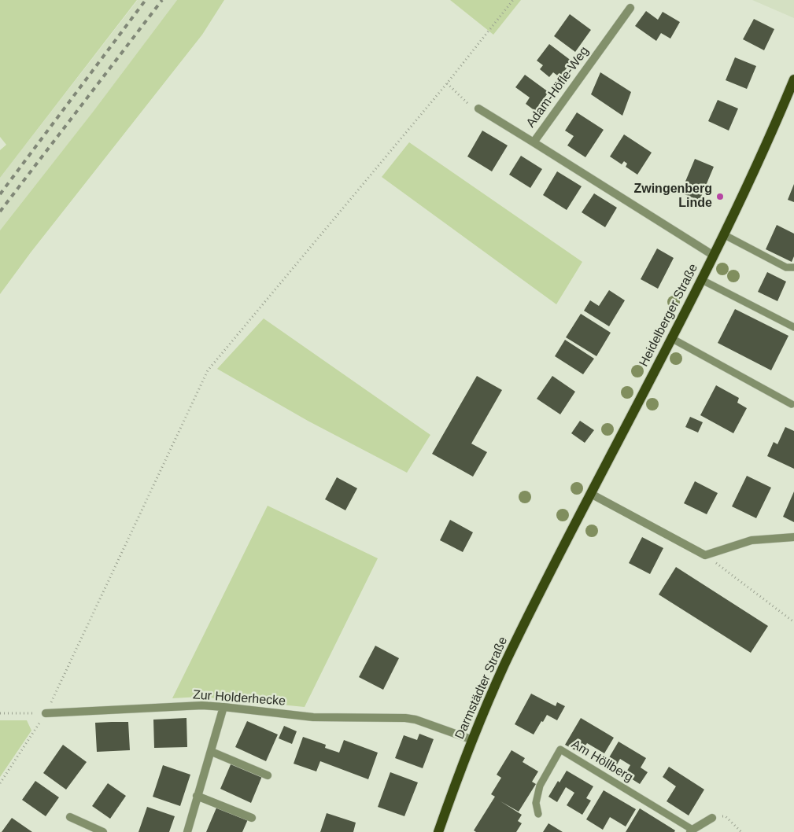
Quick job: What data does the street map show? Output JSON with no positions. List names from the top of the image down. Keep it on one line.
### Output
{"streets":{"main road":["Heidelberger Straße","Darmstädter Straße"],"street":["Adam-Höfle-Weg","Zur Holderhecke","Am Höllberg"]},"crossings":[["Adam-Höfle-Weg","Heidelberger Straße"],["Heidelberger Straße","Darmstädter Straße"],["Darmstädter Straße","Zur Holderhecke"]],"places":["Zwingenberg Linde"]}
